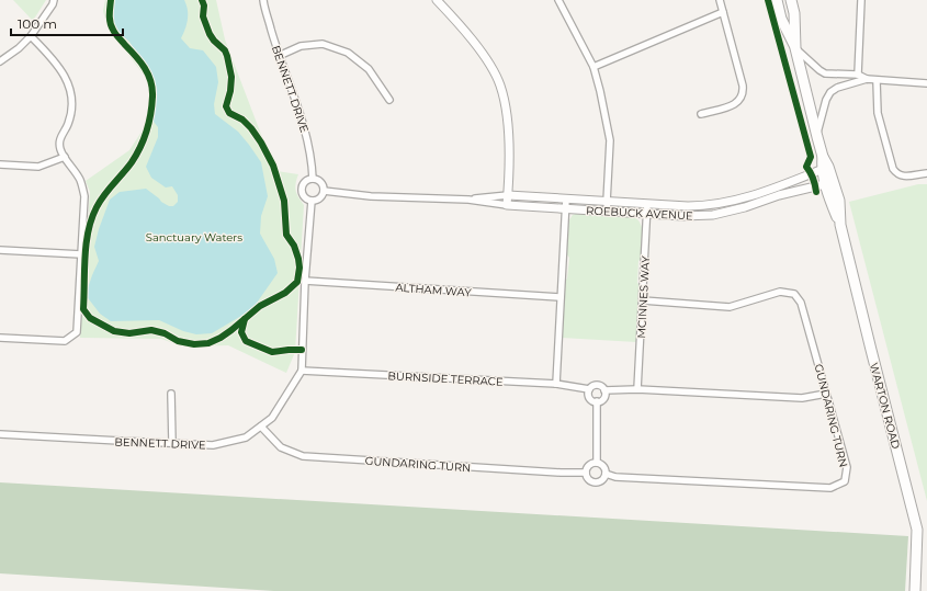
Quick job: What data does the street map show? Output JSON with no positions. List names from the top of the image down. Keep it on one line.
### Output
{"streets":{"main road":["WARTON ROAD"],"street":["BENNETT DRIVE","ROEBUCK AVENUE","ALTHAM WAY","MCINNES WAY","BURNSIDE TERRACE","GUNDARING TURN"]},"crossings":[["BENNETT DRIVE","ROEBUCK AVENUE"],["BENNETT DRIVE","ALTHAM WAY"],["BENNETT DRIVE","BURNSIDE TERRACE"],["BENNETT DRIVE","GUNDARING TURN"],["ROEBUCK AVENUE","MCINNES WAY"],["ROEBUCK AVENUE","WARTON ROAD"],["MCINNES WAY","BURNSIDE TERRACE"],["MCINNES WAY","GUNDARING TURN"],["BURNSIDE TERRACE","GUNDARING TURN"]],"parks":["Sanctuary Waters"],"scale_bar":"100 m"}
